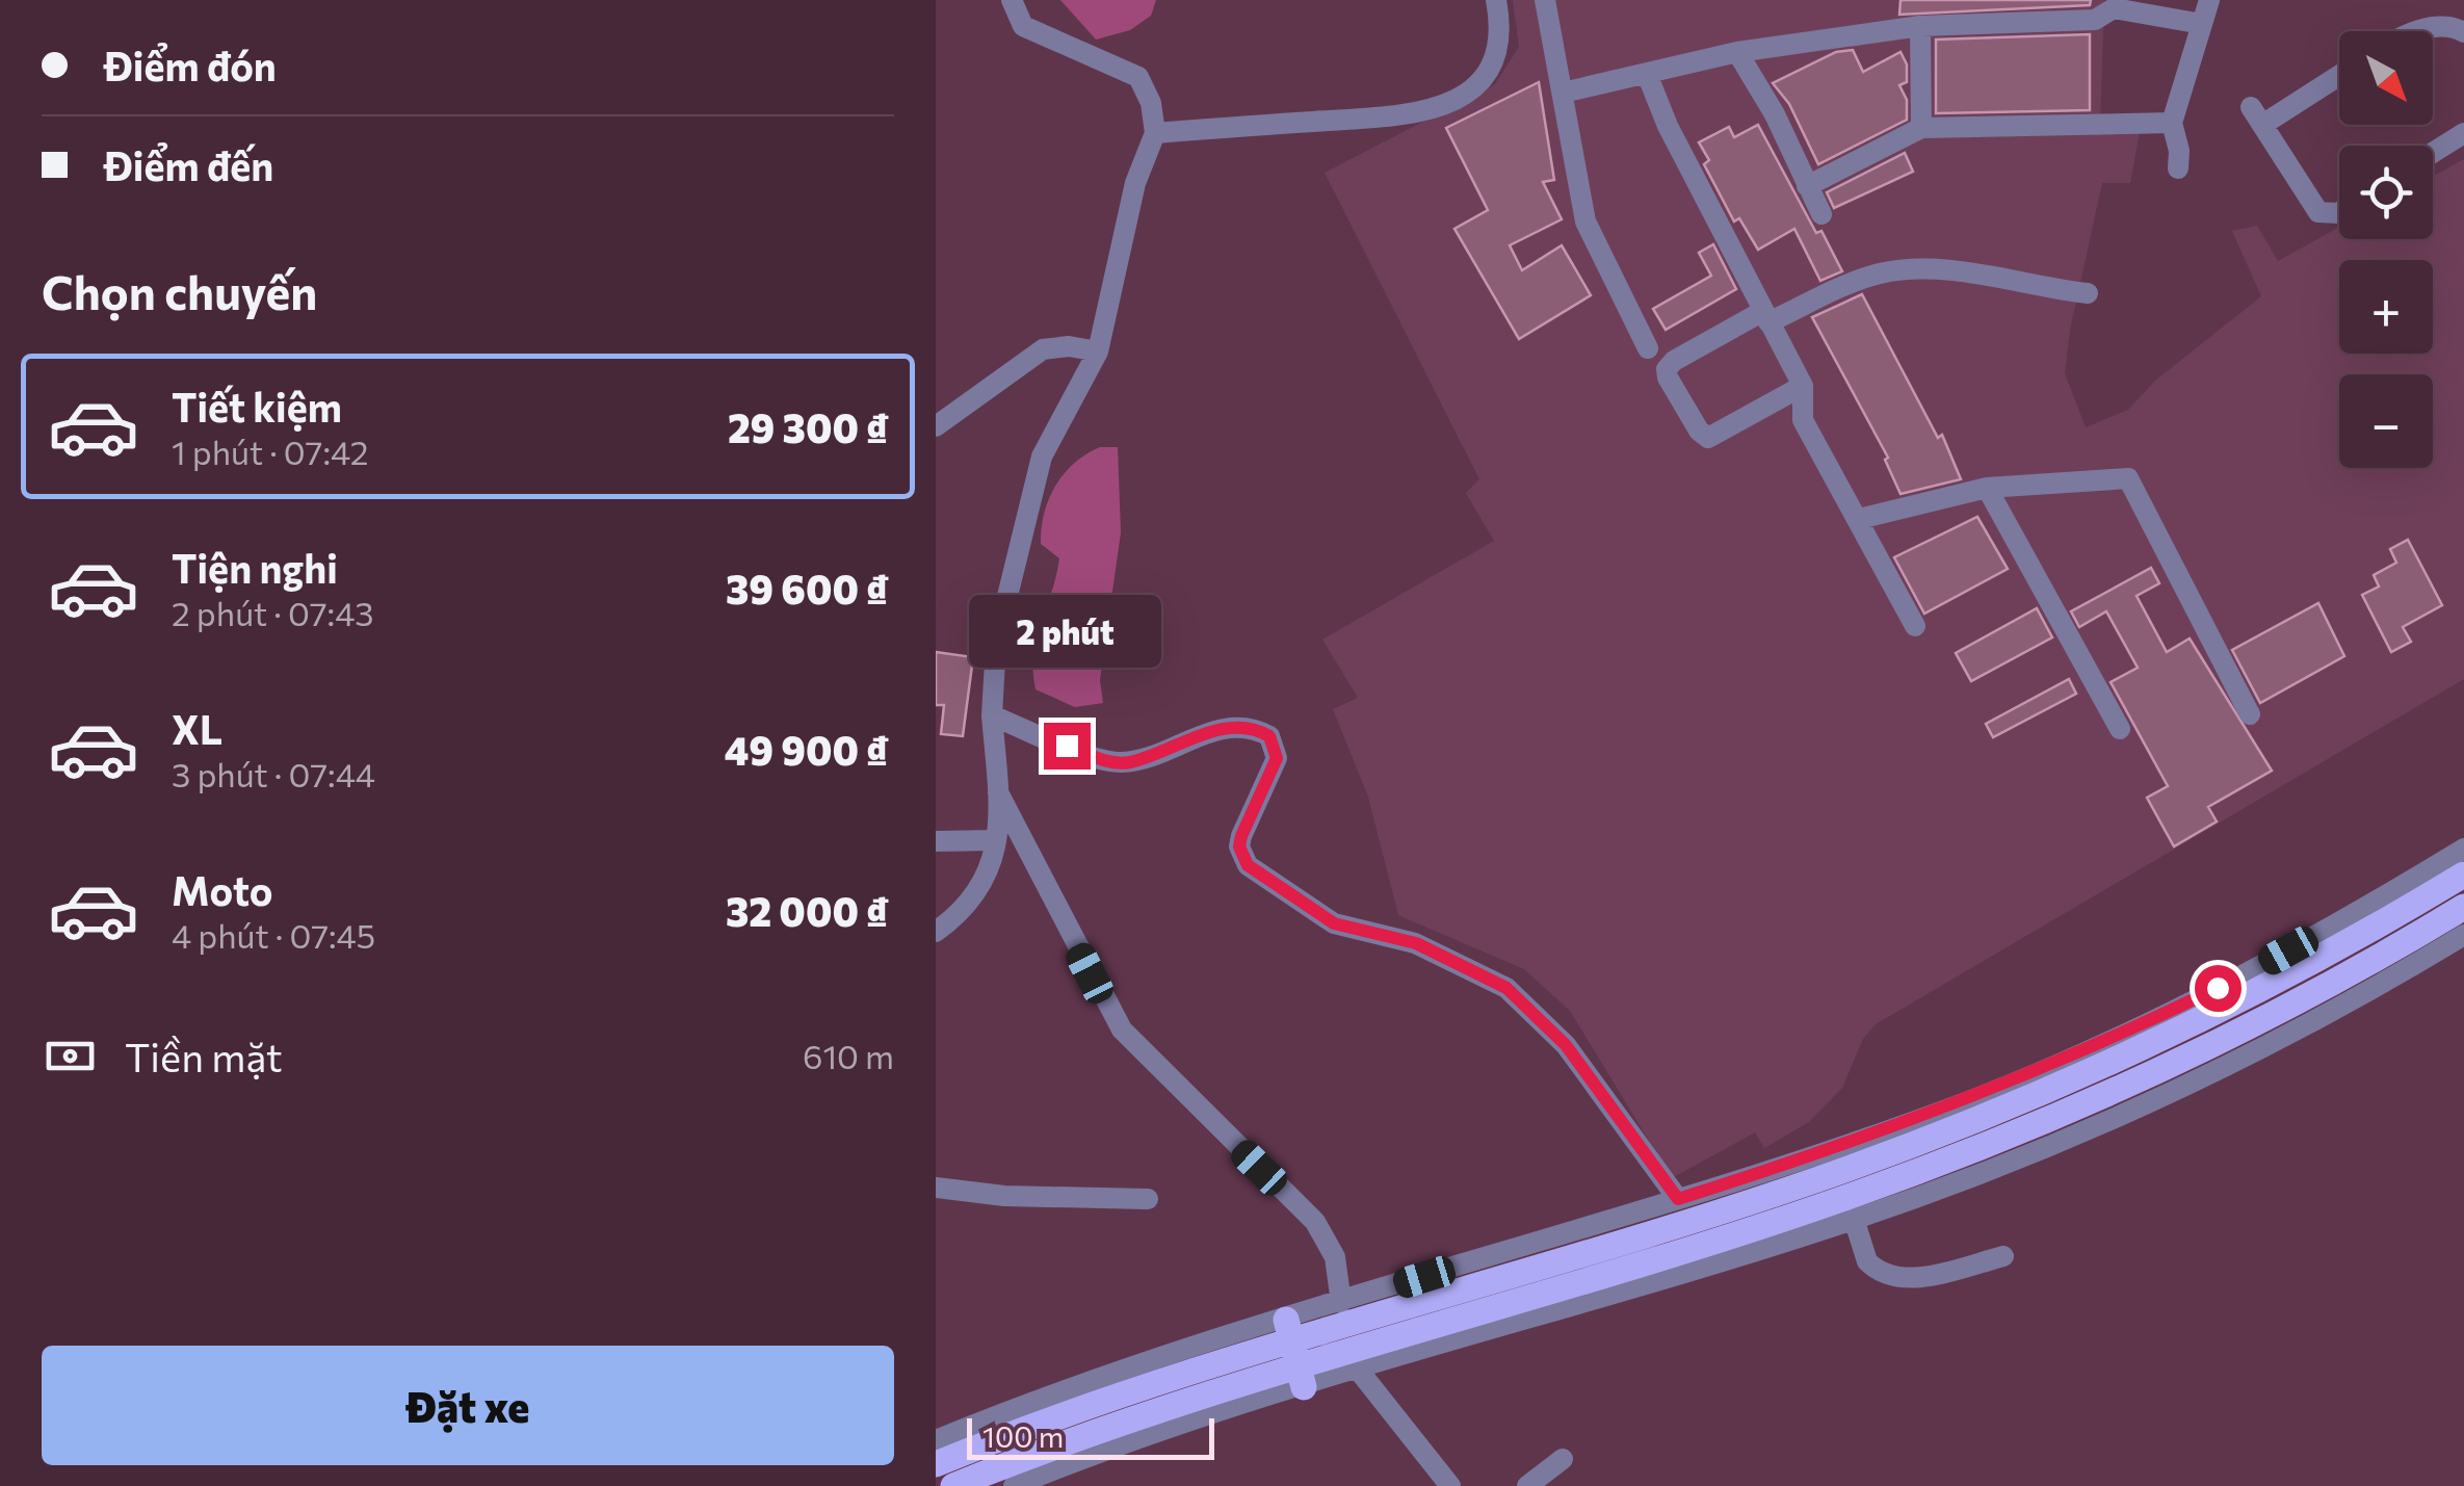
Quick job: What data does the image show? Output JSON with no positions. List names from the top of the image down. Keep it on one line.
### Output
{"scale_bar":"100 m","north":"bottom right","page":{"banner":["Điểm đón","Điểm đến"],"map_buttons":["+","−"],"heading":"Chọn chuyến","list":[{"name":"Tiết kiệm","note":"1 phút · 07:42","value":"29 300 ₫"},{"name":"Tiện nghi","note":"2 phút · 07:43","value":"39 600 ₫"},{"name":"XL","note":"3 phút · 07:44","value":"49 900 ₫"},{"name":"Moto","note":"4 phút · 07:45","value":"32 000 ₫"}],"bubble":"2 phút","pay":["Tiền mặt","610 m"],"buttons":"Đặt xe","scale":"100 m"}}
